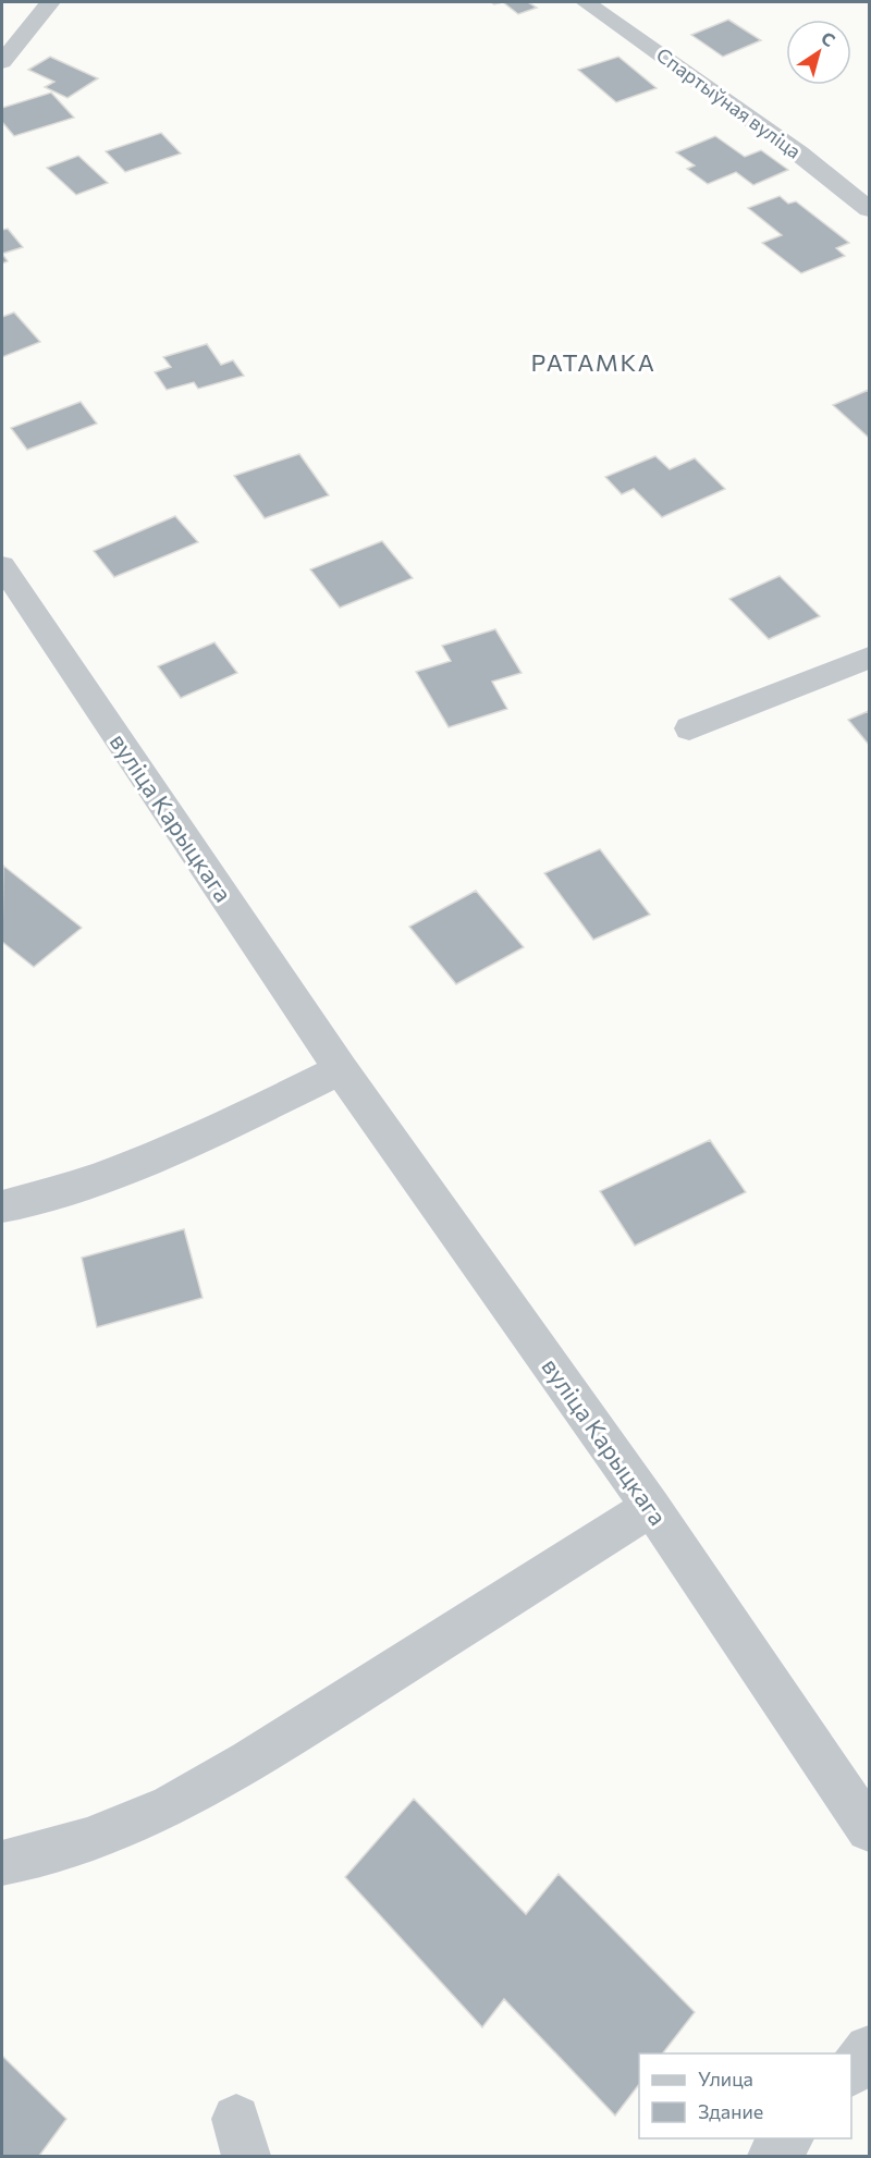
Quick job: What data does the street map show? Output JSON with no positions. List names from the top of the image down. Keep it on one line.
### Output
{"streets":{"street":["Спартыўная вуліца","вуліца Карыцкага"]},"districts":["РАТАМКА"],"legend":["Улица","Здание"],"north":"top right"}
